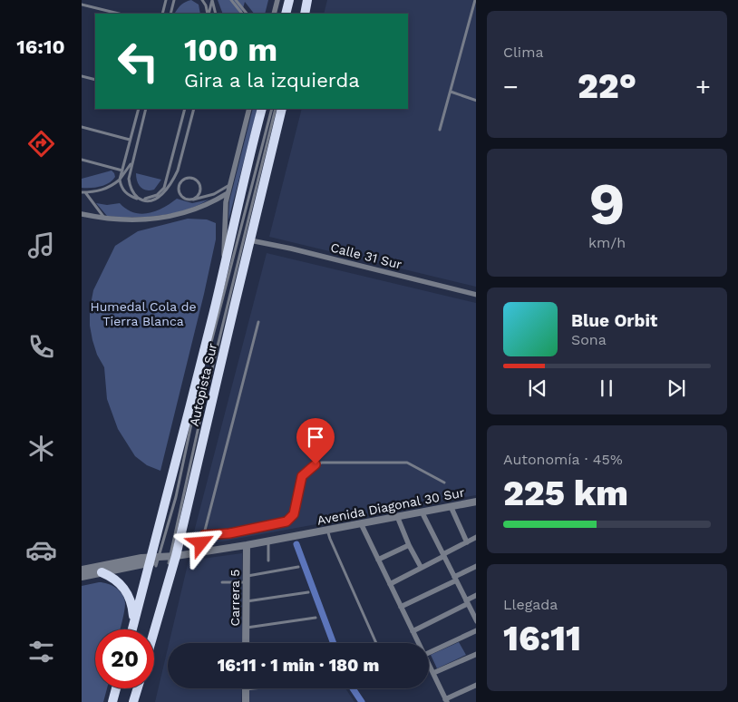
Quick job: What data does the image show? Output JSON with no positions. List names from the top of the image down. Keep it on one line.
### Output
{"streets":{"highway":["Autopista Sur"],"street":["Calle 31 Sur","Avenida Diagonal 30 Sur","Carrera 5"]},"crossings":[["Calle 31 Sur","Autopista Sur"],["Autopista Sur","Avenida Diagonal 30 Sur"],["Avenida Diagonal 30 Sur","Carrera 5"]],"parks":["Humedal Cola de Tierra Blanca"],"page":{"tabs":"16:10","tile":["Clima",["9","km/h"],["Autonomía · 45%","225 km"],["Llegada","16:11"]],"turn":["100 m","Gira a la izquierda"],"heat":["−","22°","+"],"song":["Blue Orbit","Sona"],"limit":"20","trip":"16:11 · 1 min · 180 m"}}
